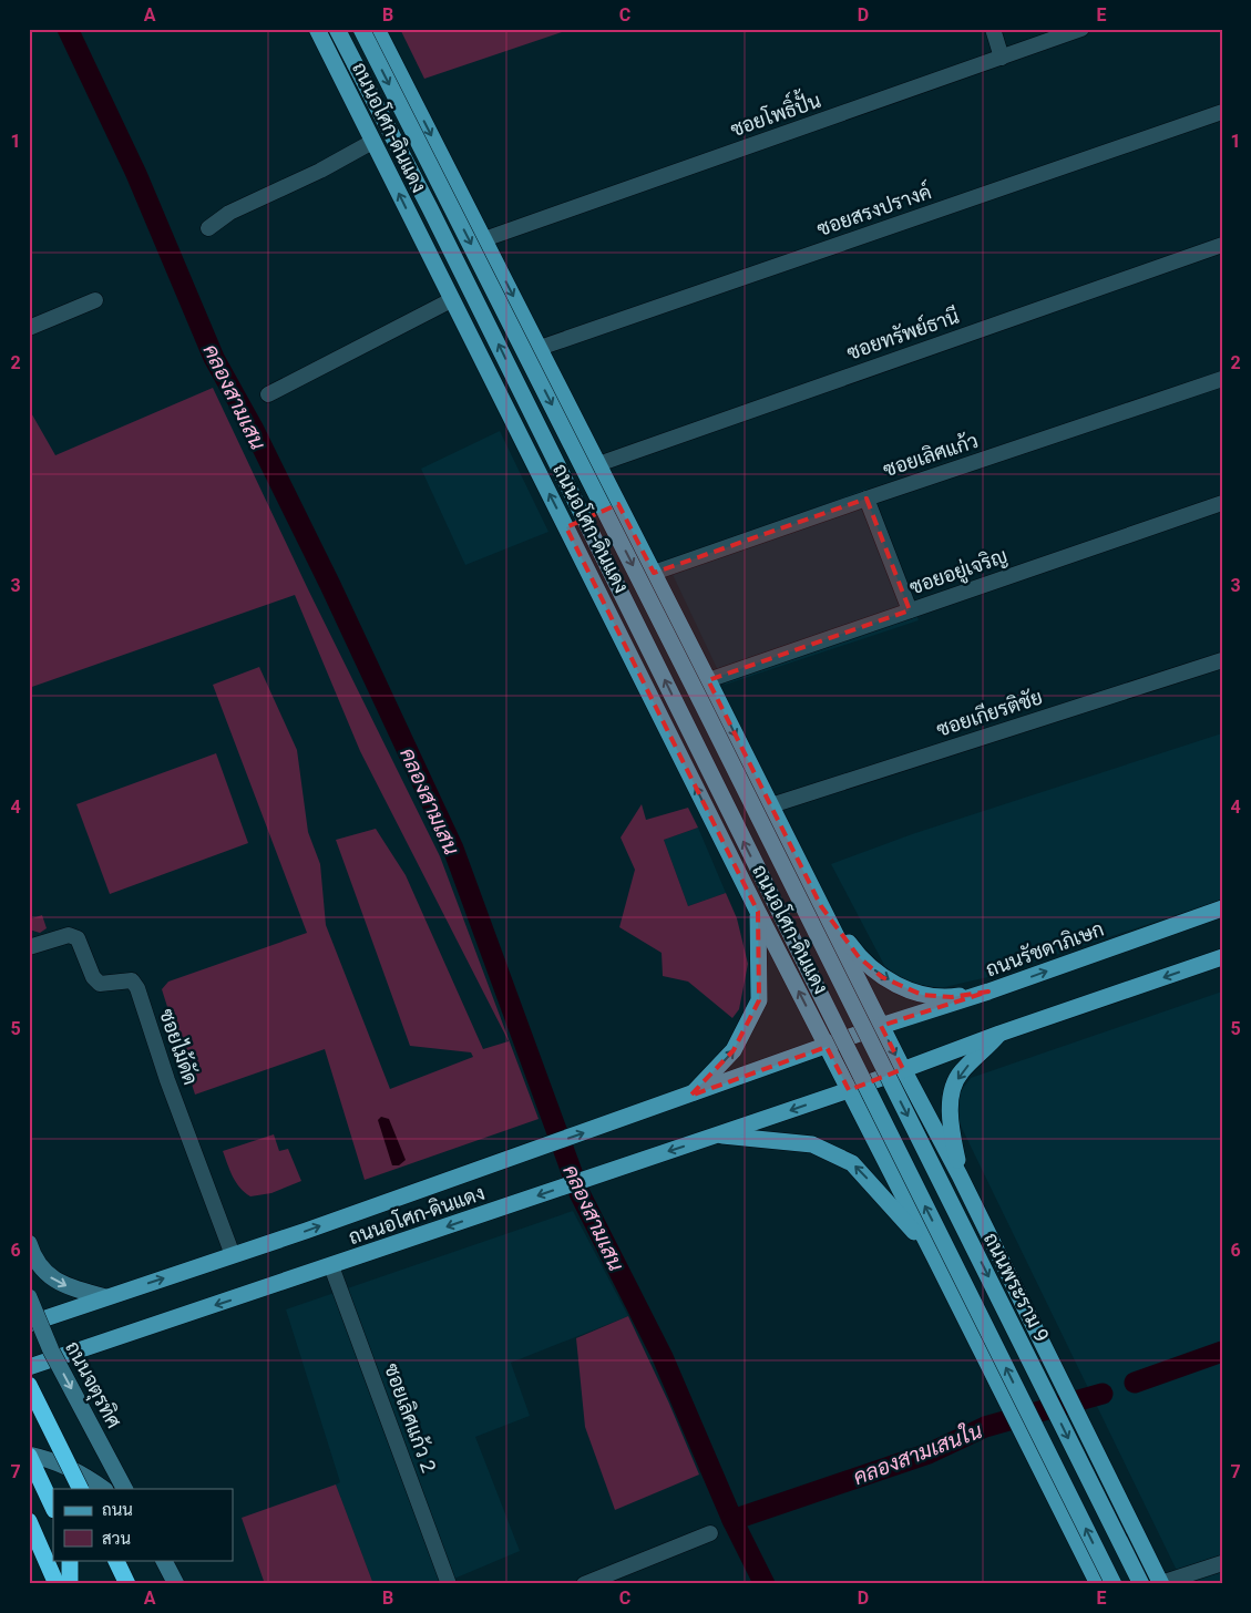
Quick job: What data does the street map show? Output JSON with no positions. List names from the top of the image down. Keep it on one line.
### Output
{"streets":{"main road":["ถนนอโศก-ดินแดง","ถนนรัชดาภิเษก","ถนนพระราม 9","ถนนจตุรทิศ"],"street":["ซอยโพธิ์ปั้น","ซอยสรงปรางค์","ซอยทรัพย์ธานี","ซอยเลิศแก้ว","ซอยอยู่เจริญ","ซอยเกียรติชัย","ซอยไม้ดัด","ซอยเลิศแก้ว 2"]},"crossings":[["ซอยโพธิ์ปั้น","ถนนอโศก-ดินแดง"],["ถนนอโศก-ดินแดง","ซอยสรงปรางค์"],["ถนนอโศก-ดินแดง","ซอยทรัพย์ธานี"],["ถนนอโศก-ดินแดง","ซอยเลิศแก้ว"],["ถนนอโศก-ดินแดง","ซอยอยู่เจริญ"],["ถนนอโศก-ดินแดง","ซอยเกียรติชัย"],["ถนนอโศก-ดินแดง","ถนนรัชดาภิเษก"],["ถนนอโศก-ดินแดง","ซอยไม้ดัด"],["ถนนอโศก-ดินแดง","ถนนพระราม 9"],["ถนนอโศก-ดินแดง","ซอยเลิศแก้ว 2"]],"one_way":["ถนนจตุรทิศ"],"water":["คลองสามเสน","คลองสามเสนใน"],"legend":["ถนน","สวน"],"grid":{"columns":["A","B","C","D","E"],"rows":["1","2","3","4","5","6","7"]}}
